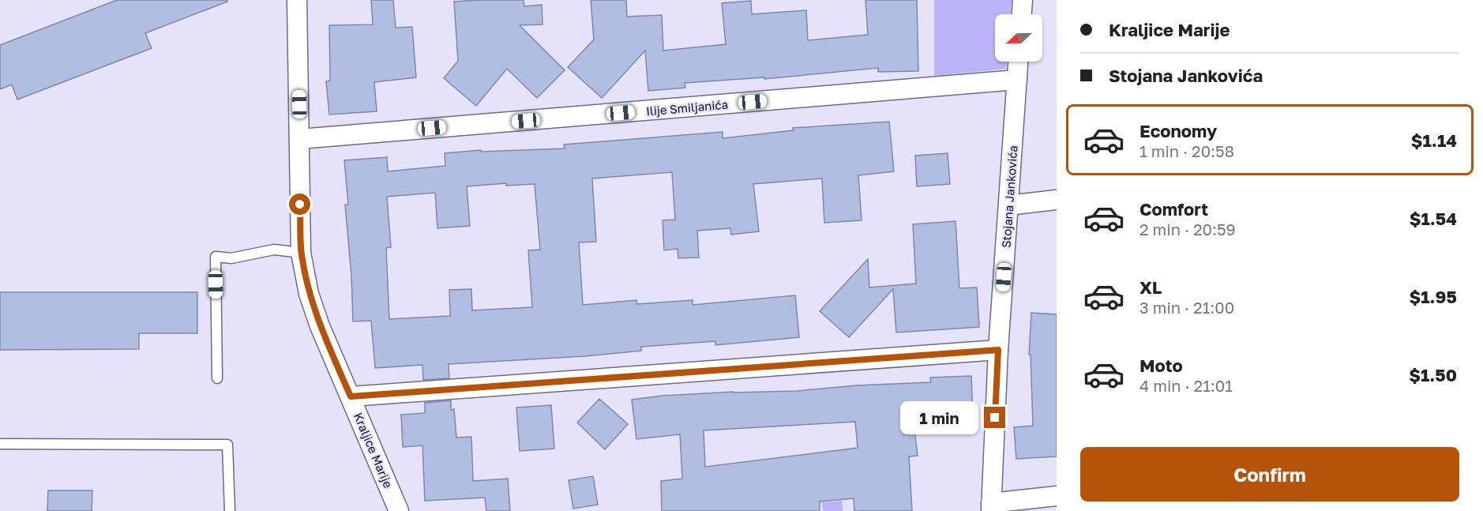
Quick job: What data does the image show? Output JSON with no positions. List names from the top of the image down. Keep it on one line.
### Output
{"streets":{"street":["Ilije Smiljanića","Stojana Jankovića","Kraljice Marije"]},"crossings":[["Ilije Smiljanića","Stojana Jankovića"],["Ilije Smiljanića","Kraljice Marije"]],"north":"left","page":{"banner":["Kraljice Marije","Stojana Jankovića"],"list":[{"name":"Economy","note":"1 min · 20:58","value":"$1.14"},{"name":"Comfort","note":"2 min · 20:59","value":"$1.54"},{"name":"XL","note":"3 min · 21:00","value":"$1.95"},{"name":"Moto","note":"4 min · 21:01","value":"$1.50"}],"bubble":"1 min","buttons":"Confirm"}}
